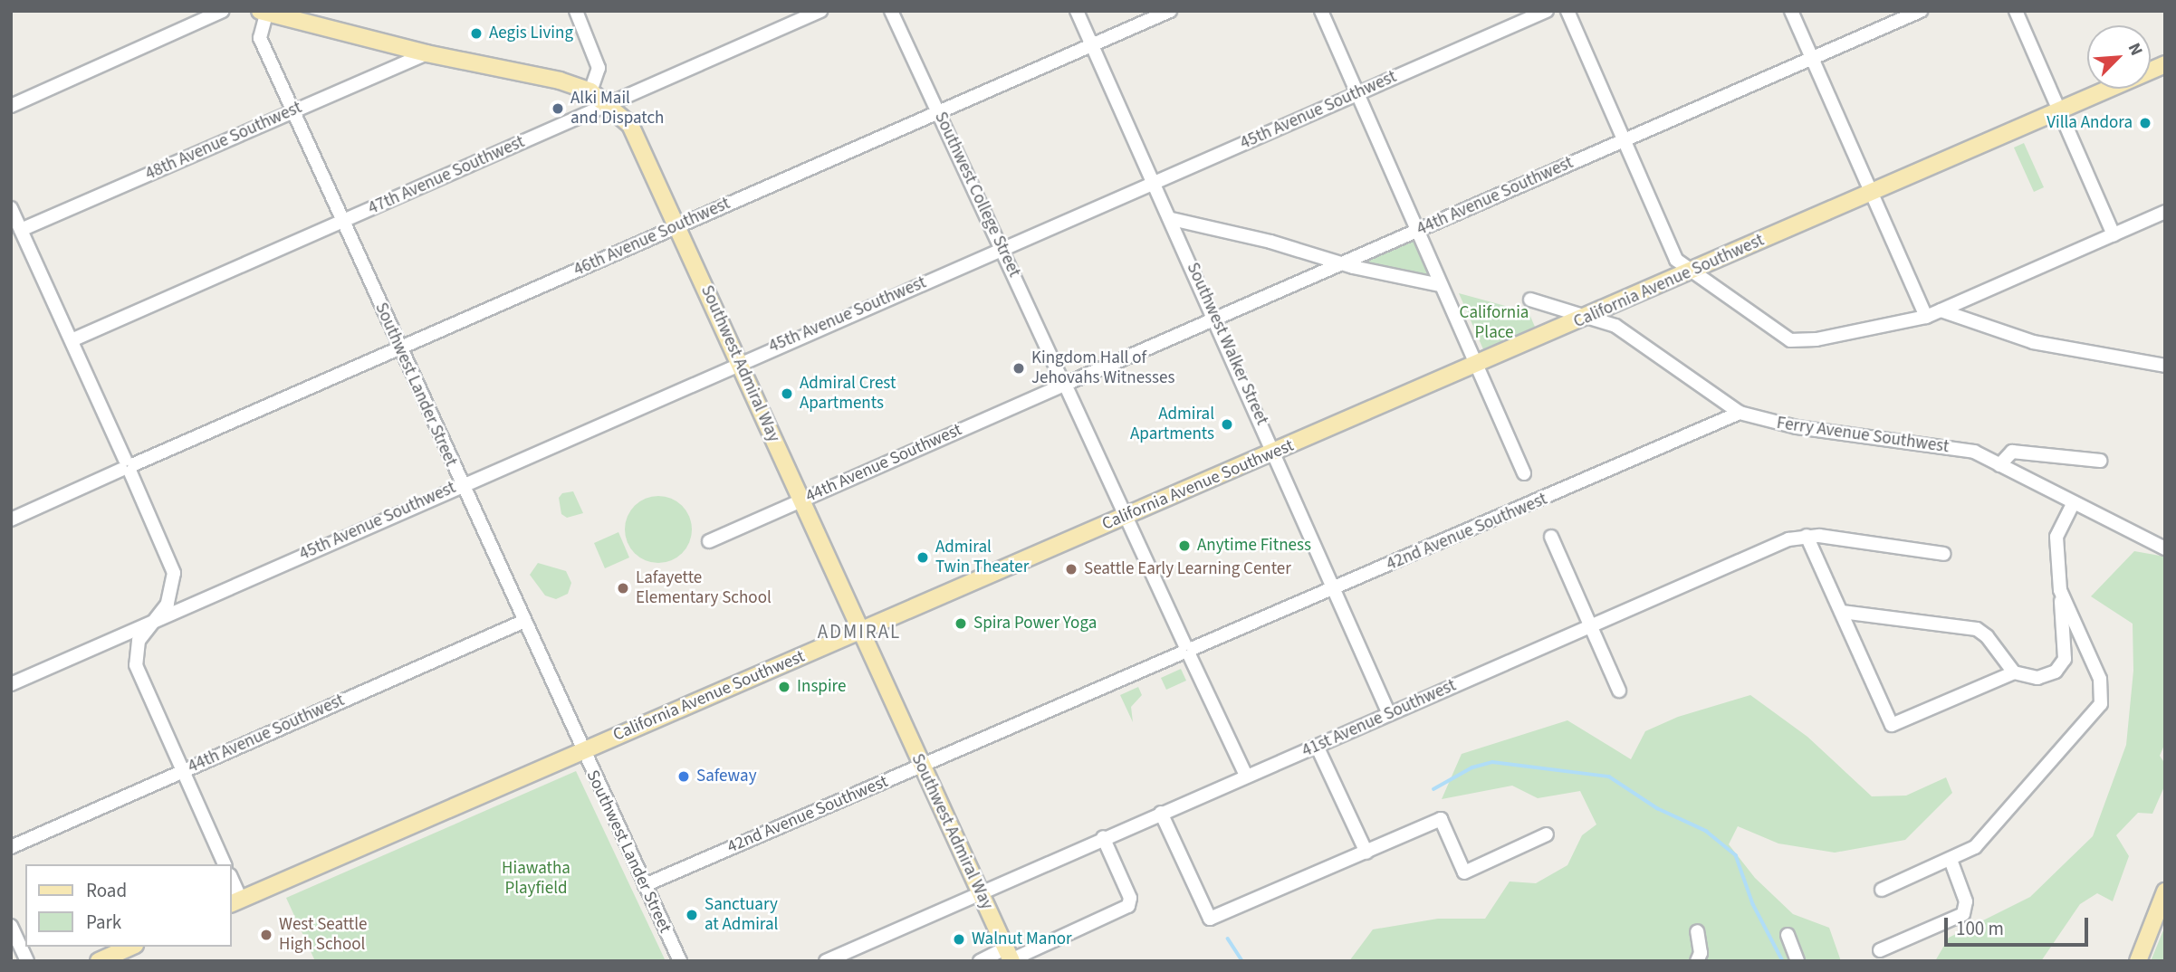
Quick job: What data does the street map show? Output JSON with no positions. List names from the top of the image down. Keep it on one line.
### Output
{"streets":{"main road":["California Avenue Southwest","Southwest Admiral Way"],"street":["45th Avenue Southwest","48th Avenue Southwest","47th Avenue Southwest","Southwest College Street","44th Avenue Southwest","46th Avenue Southwest","Southwest Walker Street","Southwest Lander Street","Ferry Avenue Southwest","42nd Avenue Southwest","41st Avenue Southwest"]},"crossings":[["45th Avenue Southwest","Southwest College Street"],["45th Avenue Southwest","Southwest Walker Street"],["45th Avenue Southwest","Southwest Admiral Way"],["45th Avenue Southwest","Southwest Lander Street"],["48th Avenue Southwest","Southwest Admiral Way"],["48th Avenue Southwest","Southwest Lander Street"],["47th Avenue Southwest","Southwest Admiral Way"],["47th Avenue Southwest","Southwest Lander Street"],["Southwest College Street","44th Avenue Southwest"],["Southwest College Street","46th Avenue Southwest"],["Southwest College Street","California Avenue Southwest"],["Southwest College Street","42nd Avenue Southwest"],["Southwest College Street","41st Avenue Southwest"],["44th Avenue Southwest","Southwest Walker Street"],["44th Avenue Southwest","Southwest Admiral Way"],["44th Avenue Southwest","Southwest Lander Street"],["46th Avenue Southwest","Southwest Walker Street"],["46th Avenue Southwest","Southwest Admiral Way"],["46th Avenue Southwest","Southwest Lander Street"],["California Avenue Southwest","Southwest Walker Street"],["California Avenue Southwest","Southwest Admiral Way"],["California Avenue Southwest","Southwest Lander Street"],["California Avenue Southwest","Ferry Avenue Southwest"],["Southwest Walker Street","42nd Avenue Southwest"],["Southwest Walker Street","41st Avenue Southwest"],["Southwest Admiral Way","Southwest Lander Street"],["Southwest Admiral Way","42nd Avenue Southwest"],["Southwest Admiral Way","41st Avenue Southwest"],["Southwest Lander Street","42nd Avenue Southwest"],["Ferry Avenue Southwest","42nd Avenue Southwest"]],"districts":["ADMIRAL"],"parks":["California Place","Hiawatha Playfield"],"places":["Aegis Living","Alki Mail and Dispatch","Villa Andora","Kingdom Hall of Jehovahs Witnesses","Admiral Crest Apartments","Admiral Apartments","Anytime Fitness","Admiral Twin Theater","Seattle Early Learning Center","Lafayette Elementary School","Spira Power Yoga","Inspire","Safeway","Sanctuary at Admiral","West Seattle High School","Walnut Manor"],"legend":["Road","Park"],"scale_bar":"100 m","north":"top right"}
